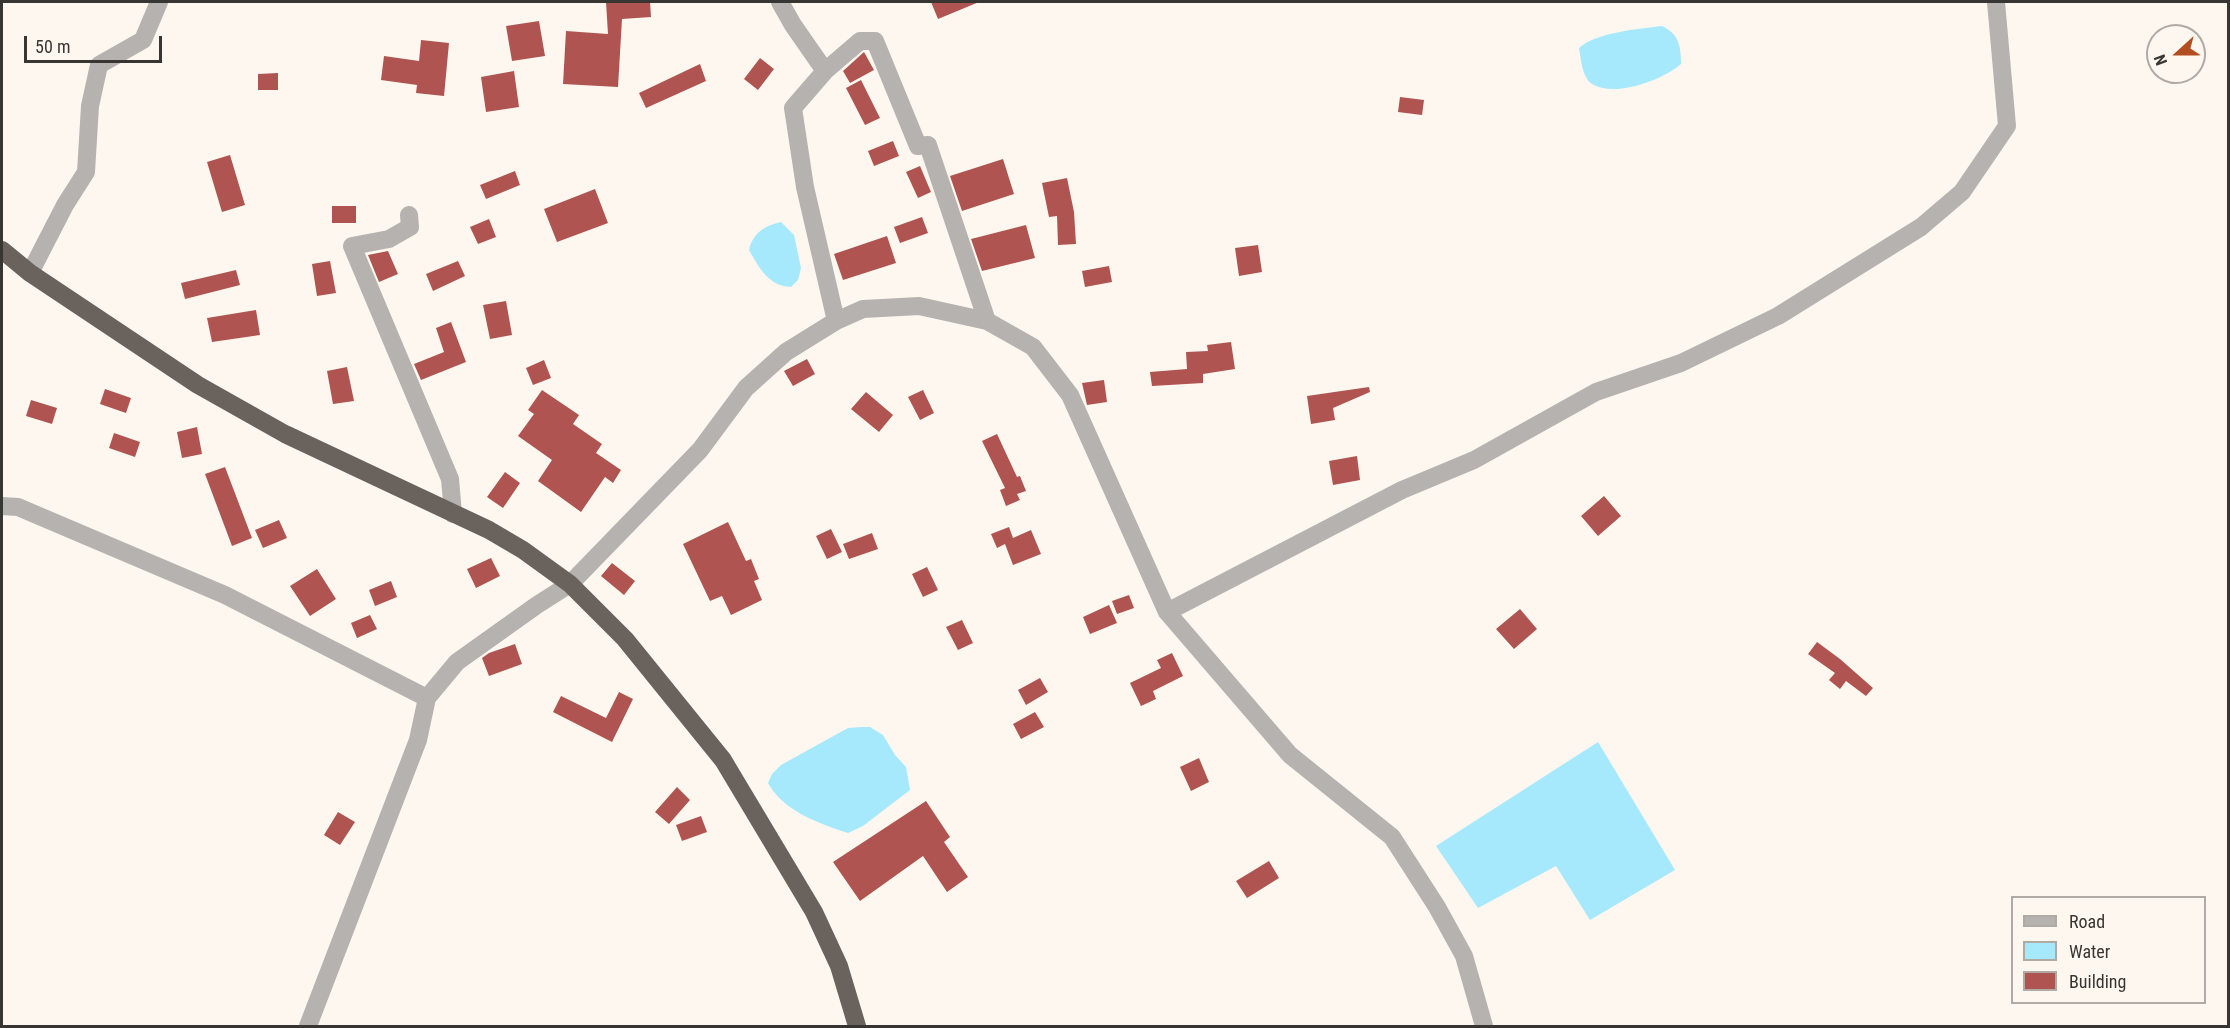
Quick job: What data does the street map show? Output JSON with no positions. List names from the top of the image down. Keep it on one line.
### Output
{"legend":["Road","Water","Building"],"scale_bar":"50 m","north":"left"}
